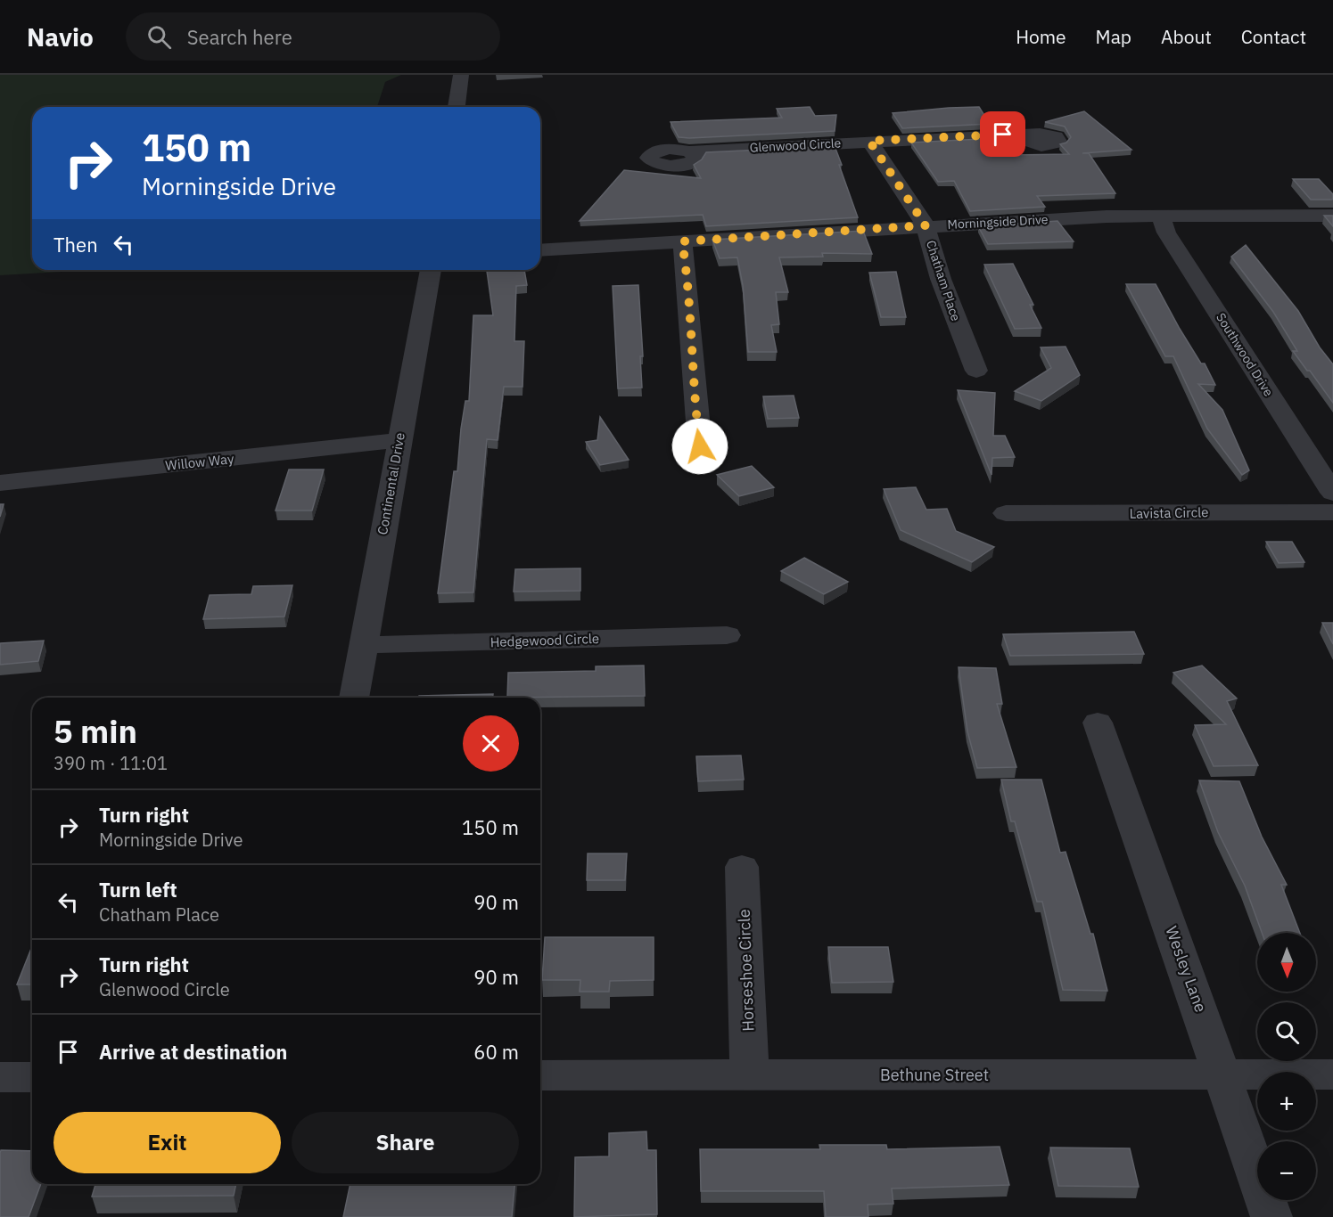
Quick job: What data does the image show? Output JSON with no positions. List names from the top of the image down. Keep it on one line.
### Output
{"streets":{"street":["Glenwood Circle","Morningside Drive","Chatham Place","Southwood Drive","Willow Way","Continental Drive","Lavista Circle","Hedgewood Circle","Wesley Lane","Horseshoe Circle","Bethune Street"]},"crossings":[["Glenwood Circle","Chatham Place"],["Morningside Drive","Chatham Place"],["Morningside Drive","Southwood Drive"],["Willow Way","Continental Drive"],["Continental Drive","Hedgewood Circle"],["Wesley Lane","Bethune Street"],["Horseshoe Circle","Bethune Street"]],"north":"bottom","page":{"header":"Navio","search":"Search here","nav":["Home","Map","About","Contact"],"turn":["150 m","Morningside Drive"],"then":"Then","heading":["5 min","390 m · 11:01"],"list":[{"name":"Turn right","note":"Morningside Drive","value":"150 m"},{"name":"Turn left","note":"Chatham Place","value":"90 m"},{"name":"Turn right","note":"Glenwood Circle","value":"90 m"},{"name":"Arrive at destination","value":"60 m"}],"map_buttons":["+","−"],"buttons":["Exit","Share"]}}
